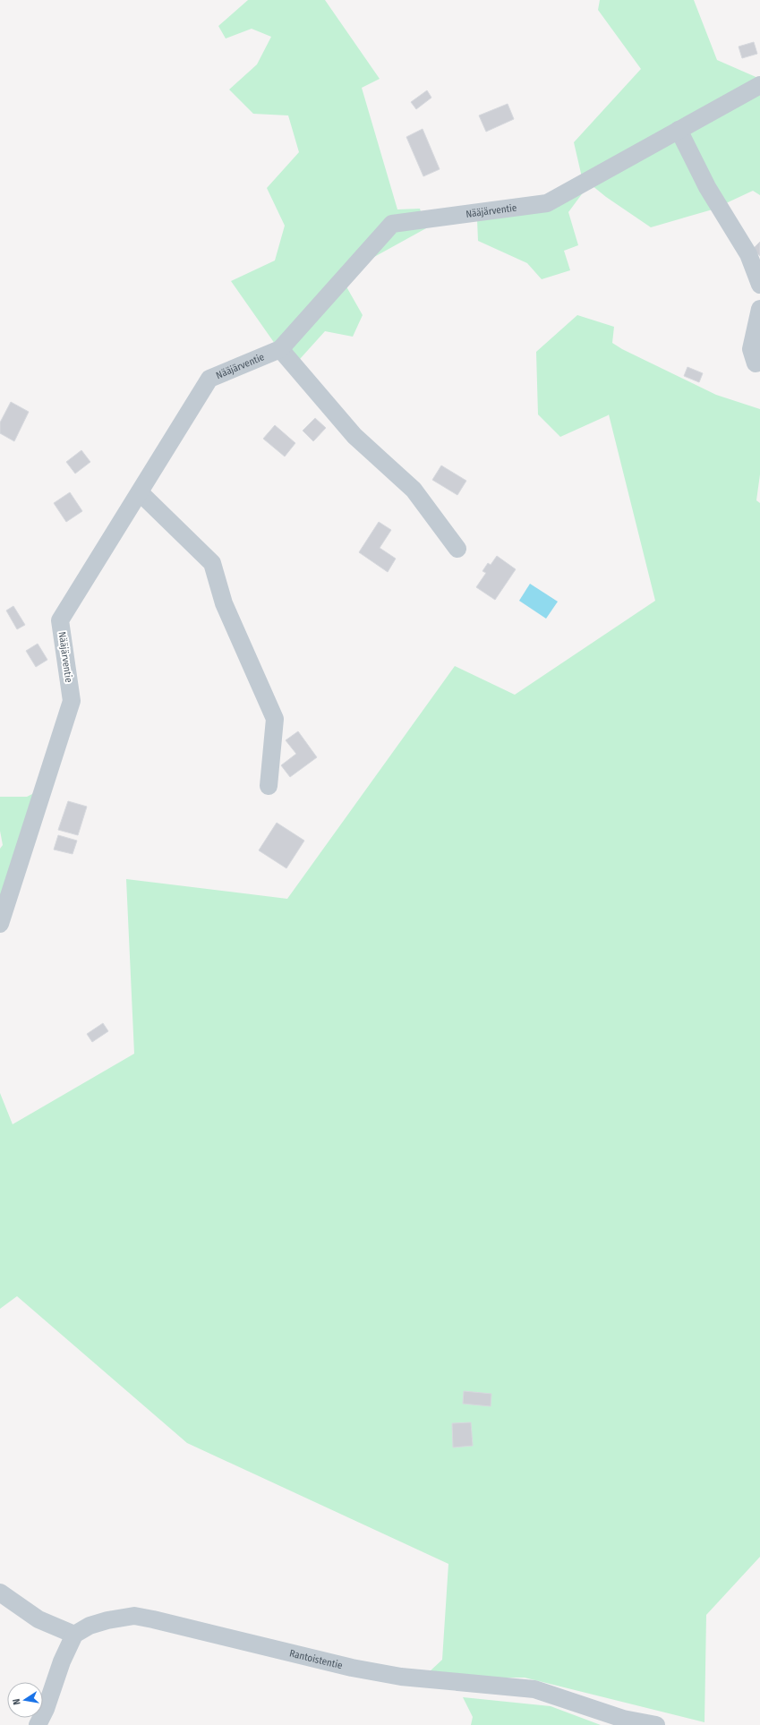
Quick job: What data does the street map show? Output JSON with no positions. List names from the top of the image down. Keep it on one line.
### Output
{"streets":{"street":["Nääjärventie","Rantoistentie"]},"north":"left"}
